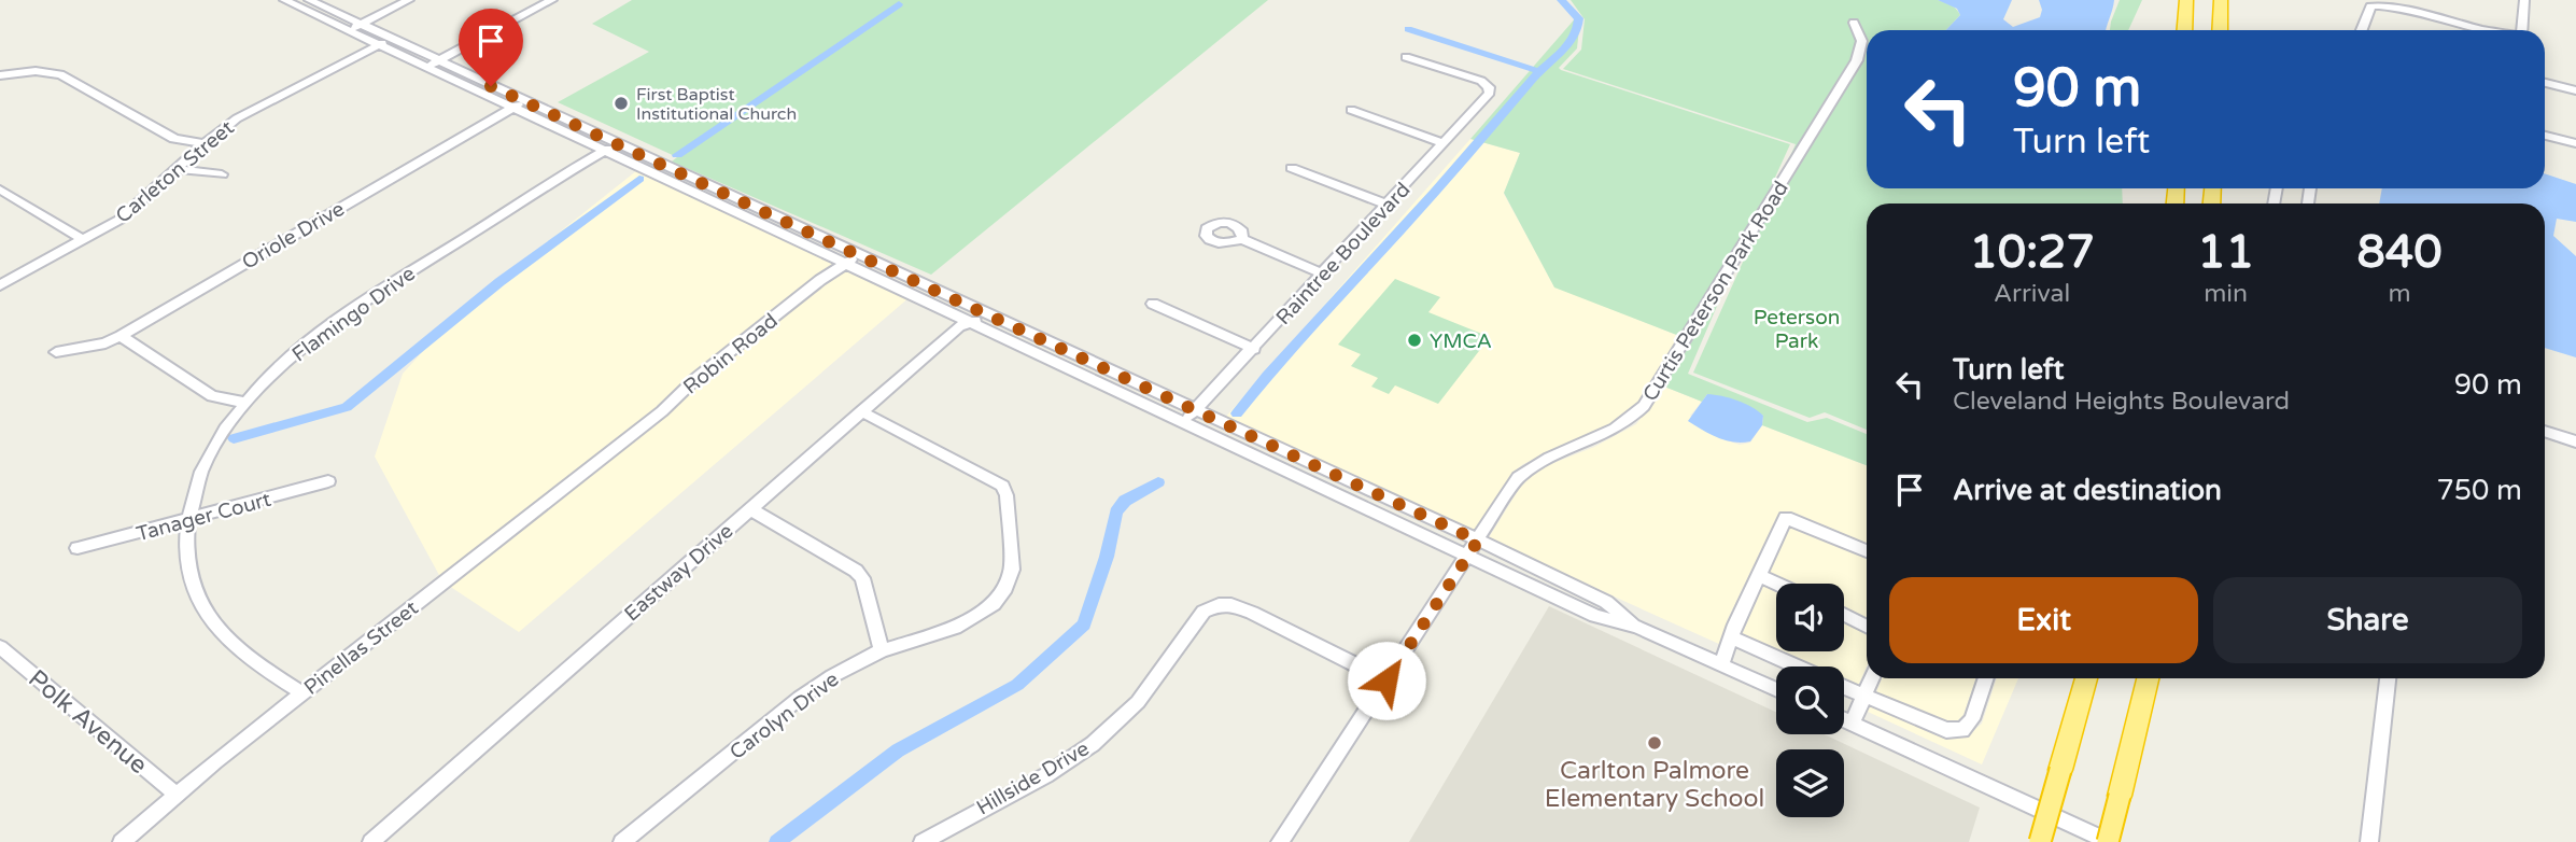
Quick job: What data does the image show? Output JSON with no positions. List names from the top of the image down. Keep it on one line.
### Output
{"streets":{"street":["Carleton Street","Oriole Drive","Raintree Boulevard","Curtis Peterson Park Road","Flamingo Drive","Robin Road","Tanager Court","Eastway Drive","Pinellas Street","Carolyn Drive","Polk Avenue","Hillside Drive"]},"crossings":[["Curtis Peterson Park Road","Hillside Drive"],["Flamingo Drive","Tanager Court"],["Flamingo Drive","Pinellas Street"],["Robin Road","Pinellas Street"],["Eastway Drive","Carolyn Drive"],["Pinellas Street","Polk Avenue"]],"parks":["Peterson Park"],"places":["First Baptist Institutional Church","YMCA","Carlton Palmore Elementary School"],"page":{"turn":["90 m","Turn left"],"eta":["10:27","Arrival","11","min","840","m"],"list":[{"name":"Turn left","note":"Cleveland Heights Boulevard","value":"90 m"},{"name":"Arrive at destination","value":"750 m"}],"buttons":["Exit","Share"]}}
